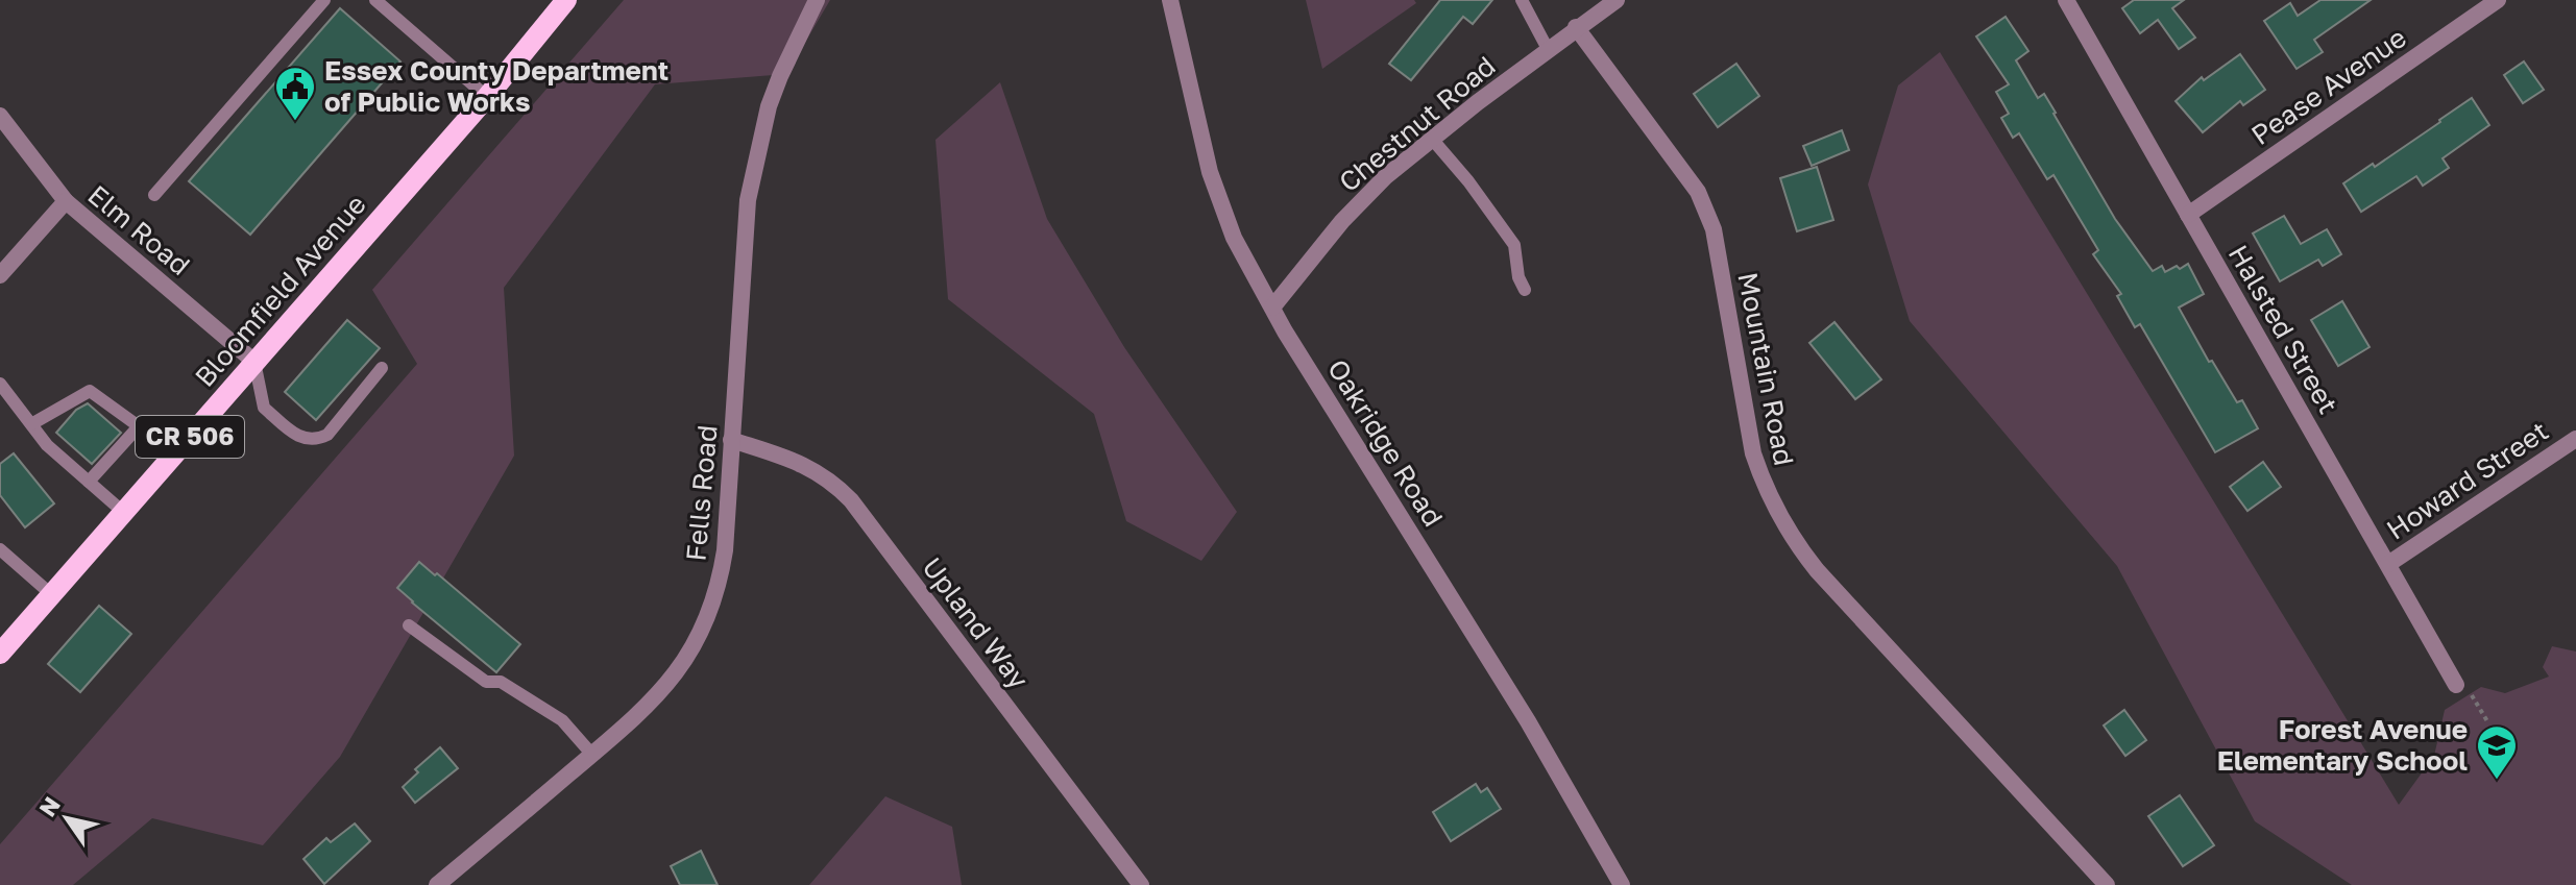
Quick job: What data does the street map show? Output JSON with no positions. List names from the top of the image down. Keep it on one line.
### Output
{"streets":{"main road":["Bloomfield Avenue","CR 506"],"street":["Pease Avenue","Chestnut Road","Elm Road","Halsted Street","Mountain Road","Oakridge Road","Howard Street","Fells Road","Upland Way"]},"crossings":[["Pease Avenue","Halsted Street"],["Chestnut Road","Mountain Road"],["Chestnut Road","Oakridge Road"],["Elm Road","Bloomfield Avenue"],["Halsted Street","Howard Street"],["Fells Road","Upland Way"]],"places":{"public building":["Essex County Department of Public Works"],"school or university":["Forest Avenue Elementary School"]},"north":"top left"}
